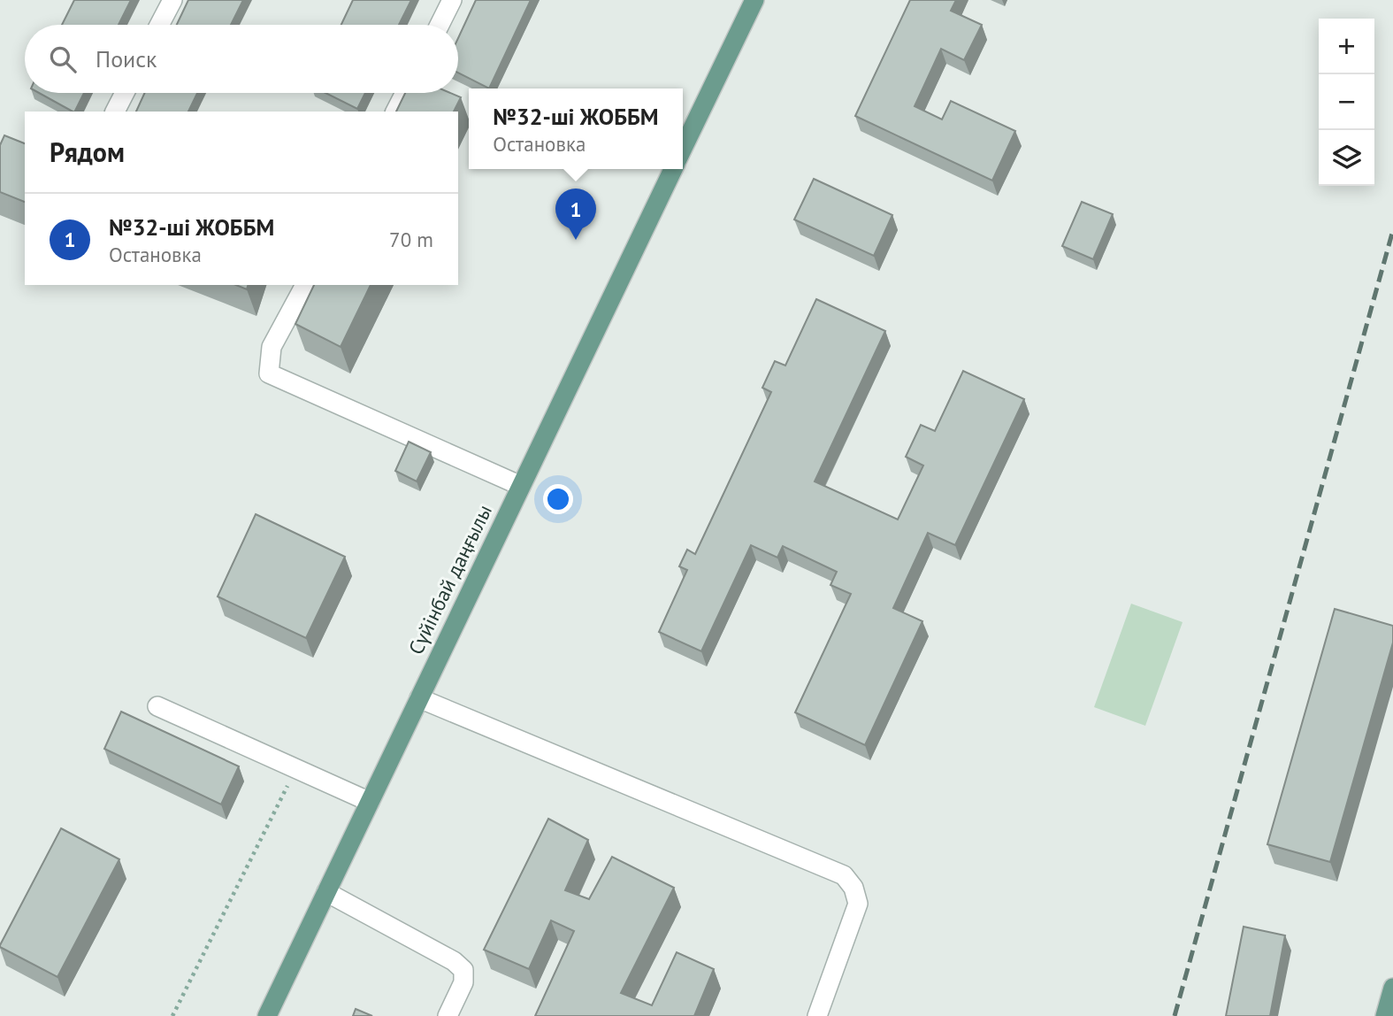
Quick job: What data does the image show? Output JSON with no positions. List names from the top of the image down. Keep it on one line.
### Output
{"streets":{"main road":["Сүйінбай даңғылы"]},"page":{"map_buttons":["+","−"],"search":"Поиск","popup":["№32-ші ЖОББМ","Остановка"],"heading":"Рядом","pins":"1","list":[{"mark":"1","name":"№32-ші ЖОББМ","note":"Остановка","value":"70 m"}]}}
